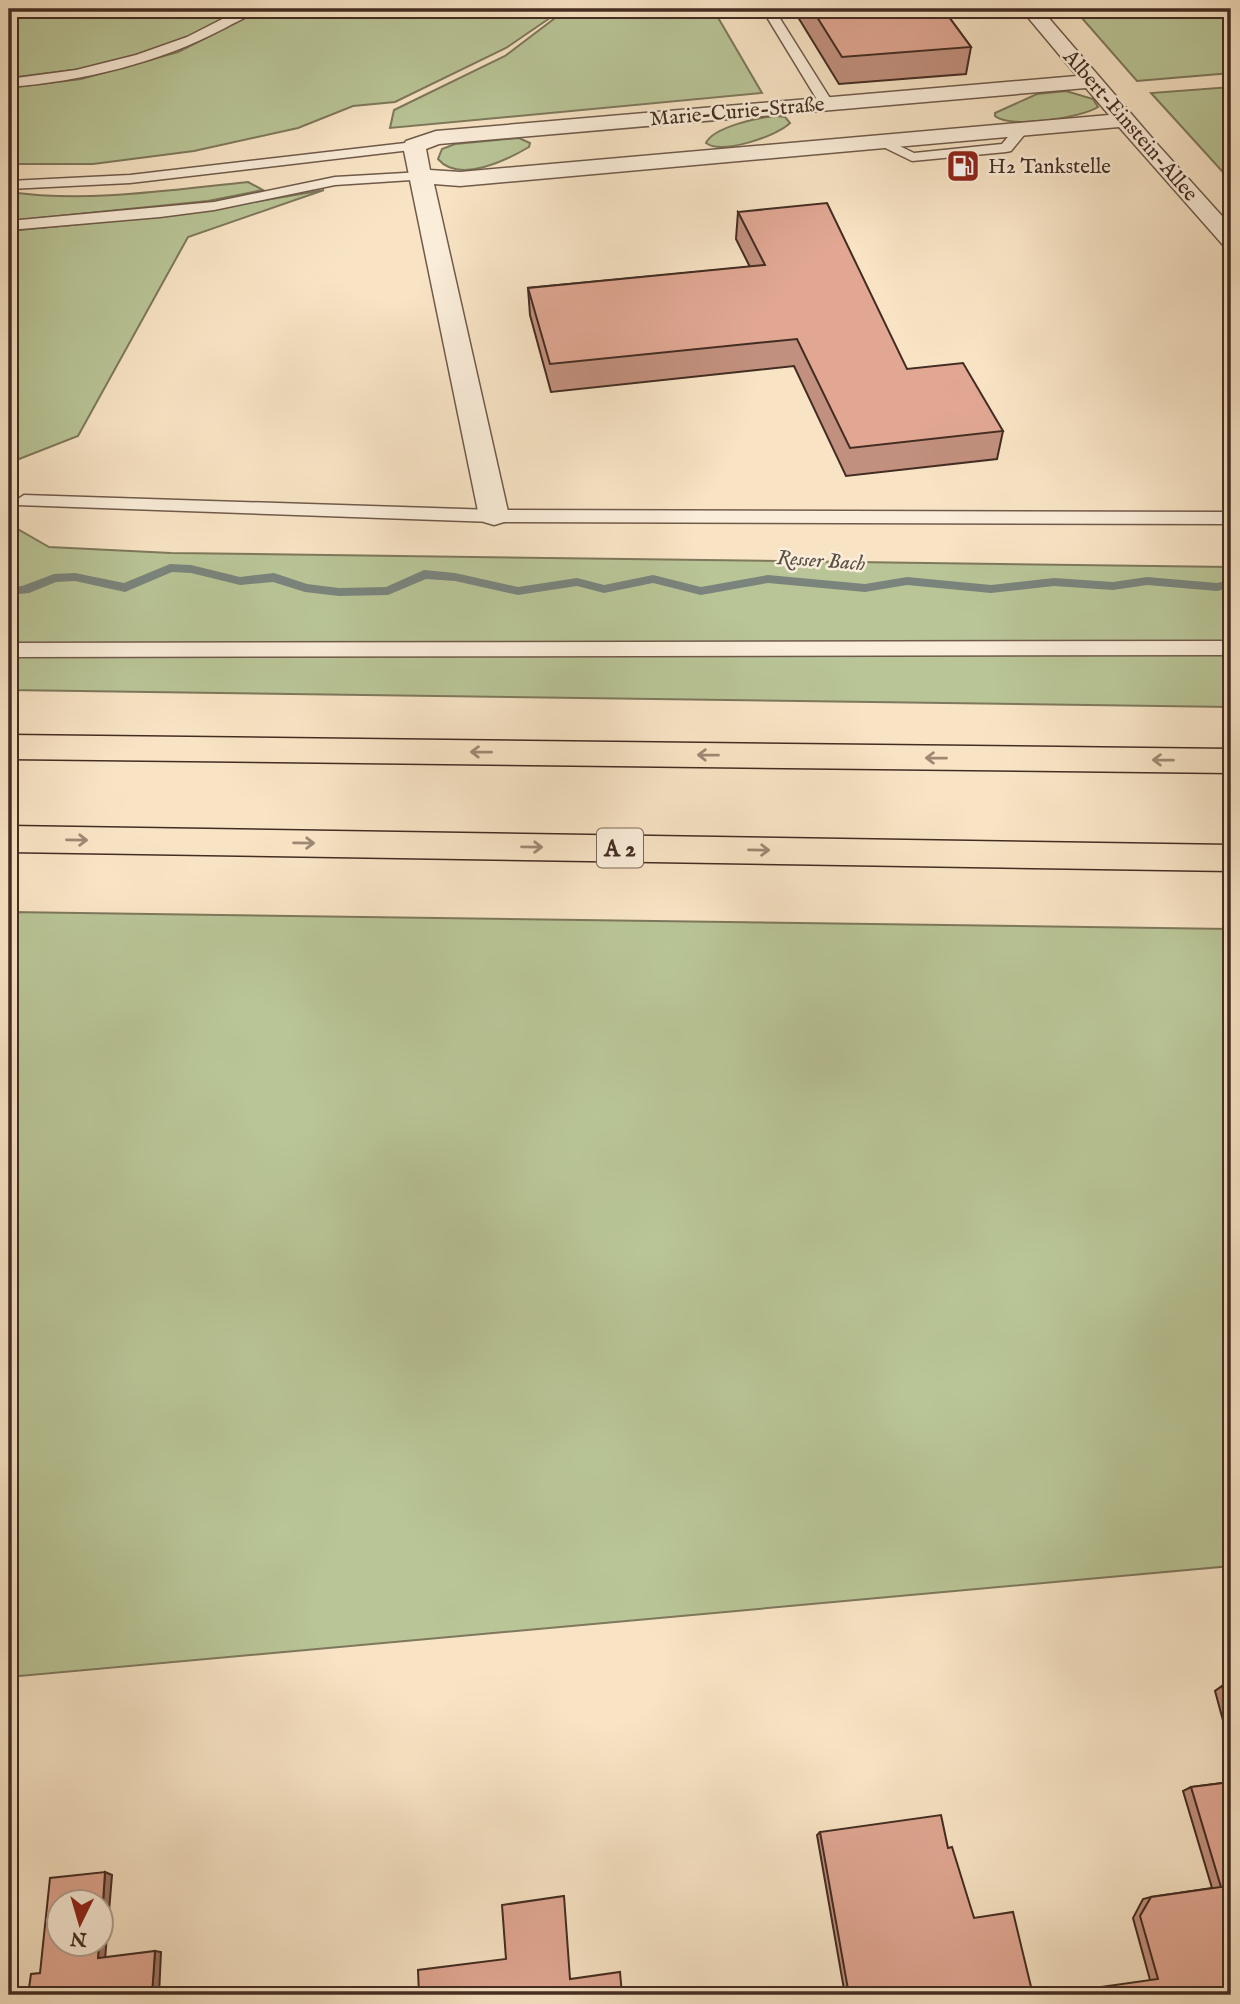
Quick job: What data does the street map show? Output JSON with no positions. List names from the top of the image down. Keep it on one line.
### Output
{"streets":{"highway":["A 2"],"street":["Marie-Curie-Straße","Albert-Einstein-Allee"]},"crossings":[["Marie-Curie-Straße","Albert-Einstein-Allee"]],"water":["Resser Bach"],"places":{"fuel station":["H2 Tankstelle"]},"north":"bottom"}
